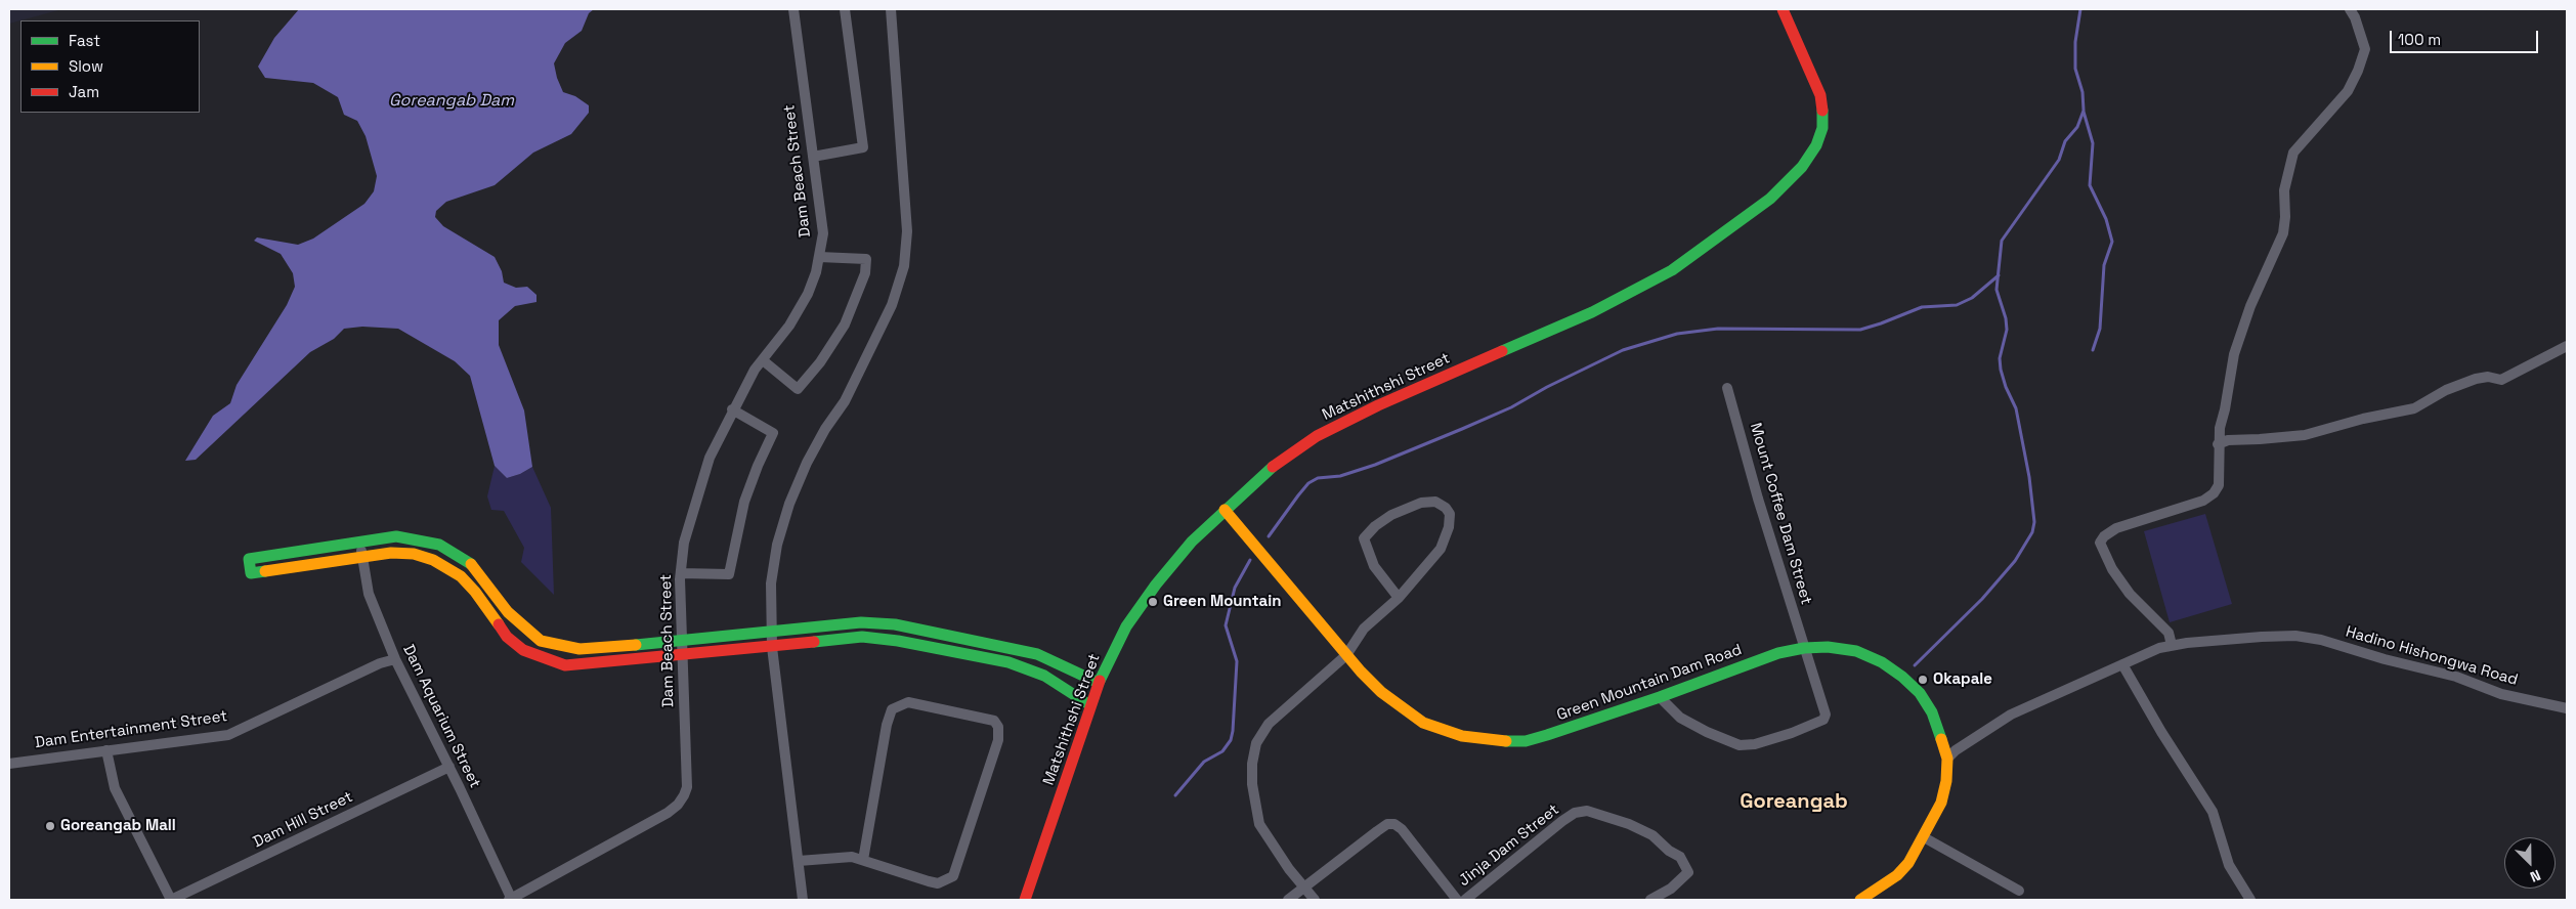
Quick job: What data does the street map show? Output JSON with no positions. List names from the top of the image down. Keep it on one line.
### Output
{"streets":{"street":["Dam Beach Street","Matshithshi Street","Mount Coffee Dam Street","Hadino Hishongwa Road","Green Mountain Dam Road","Dam Aquarium Street","Dam Entertainment Street","Dam Hill Street","Jinja Dam Street"]},"crossings":[["Dam Beach Street","Dam Aquarium Street"],["Matshithshi Street","Green Mountain Dam Road"],["Mount Coffee Dam Street","Green Mountain Dam Road"],["Hadino Hishongwa Road","Green Mountain Dam Road"],["Dam Aquarium Street","Dam Entertainment Street"],["Dam Aquarium Street","Dam Hill Street"]],"districts":["Goreangab"],"water":["Goreangab Dam"],"places":["Green Mountain","Okapale","Goreangab Mall"],"legend":["Fast","Slow","Jam"],"scale_bar":"100 m","north":"bottom right"}
